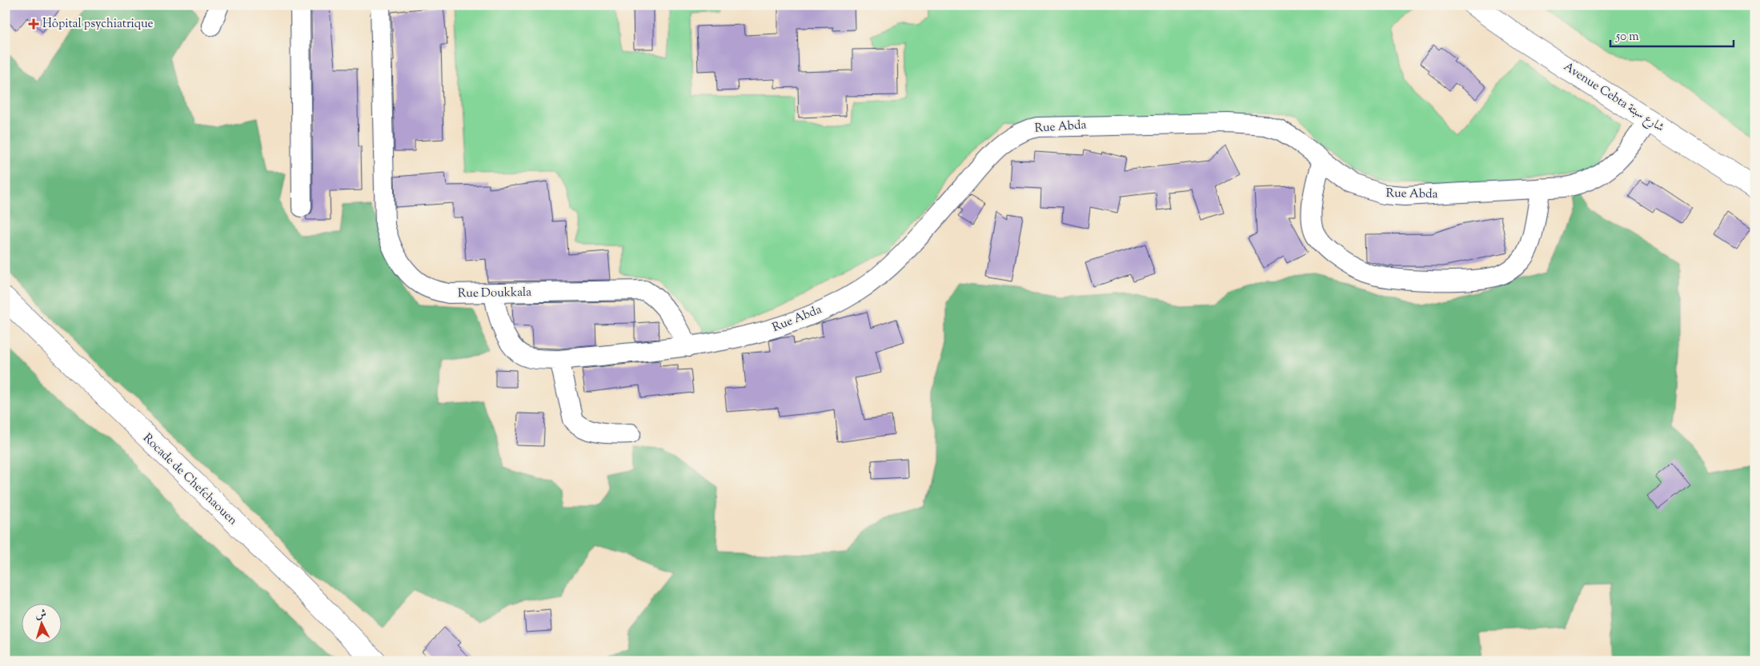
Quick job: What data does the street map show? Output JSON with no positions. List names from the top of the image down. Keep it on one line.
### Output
{"streets":{"main road":["Avenue Cebta شارع سبتة","Rocade de Chefchaouen"],"street":["Rue Abda","Rue Doukkala"]},"crossings":[["Avenue Cebta شارع سبتة","Rue Abda"],["Rue Abda","Rue Doukkala"]],"places":{"health":["Hôpital psychiatrique"]},"scale_bar":"50 m","north":"top"}
